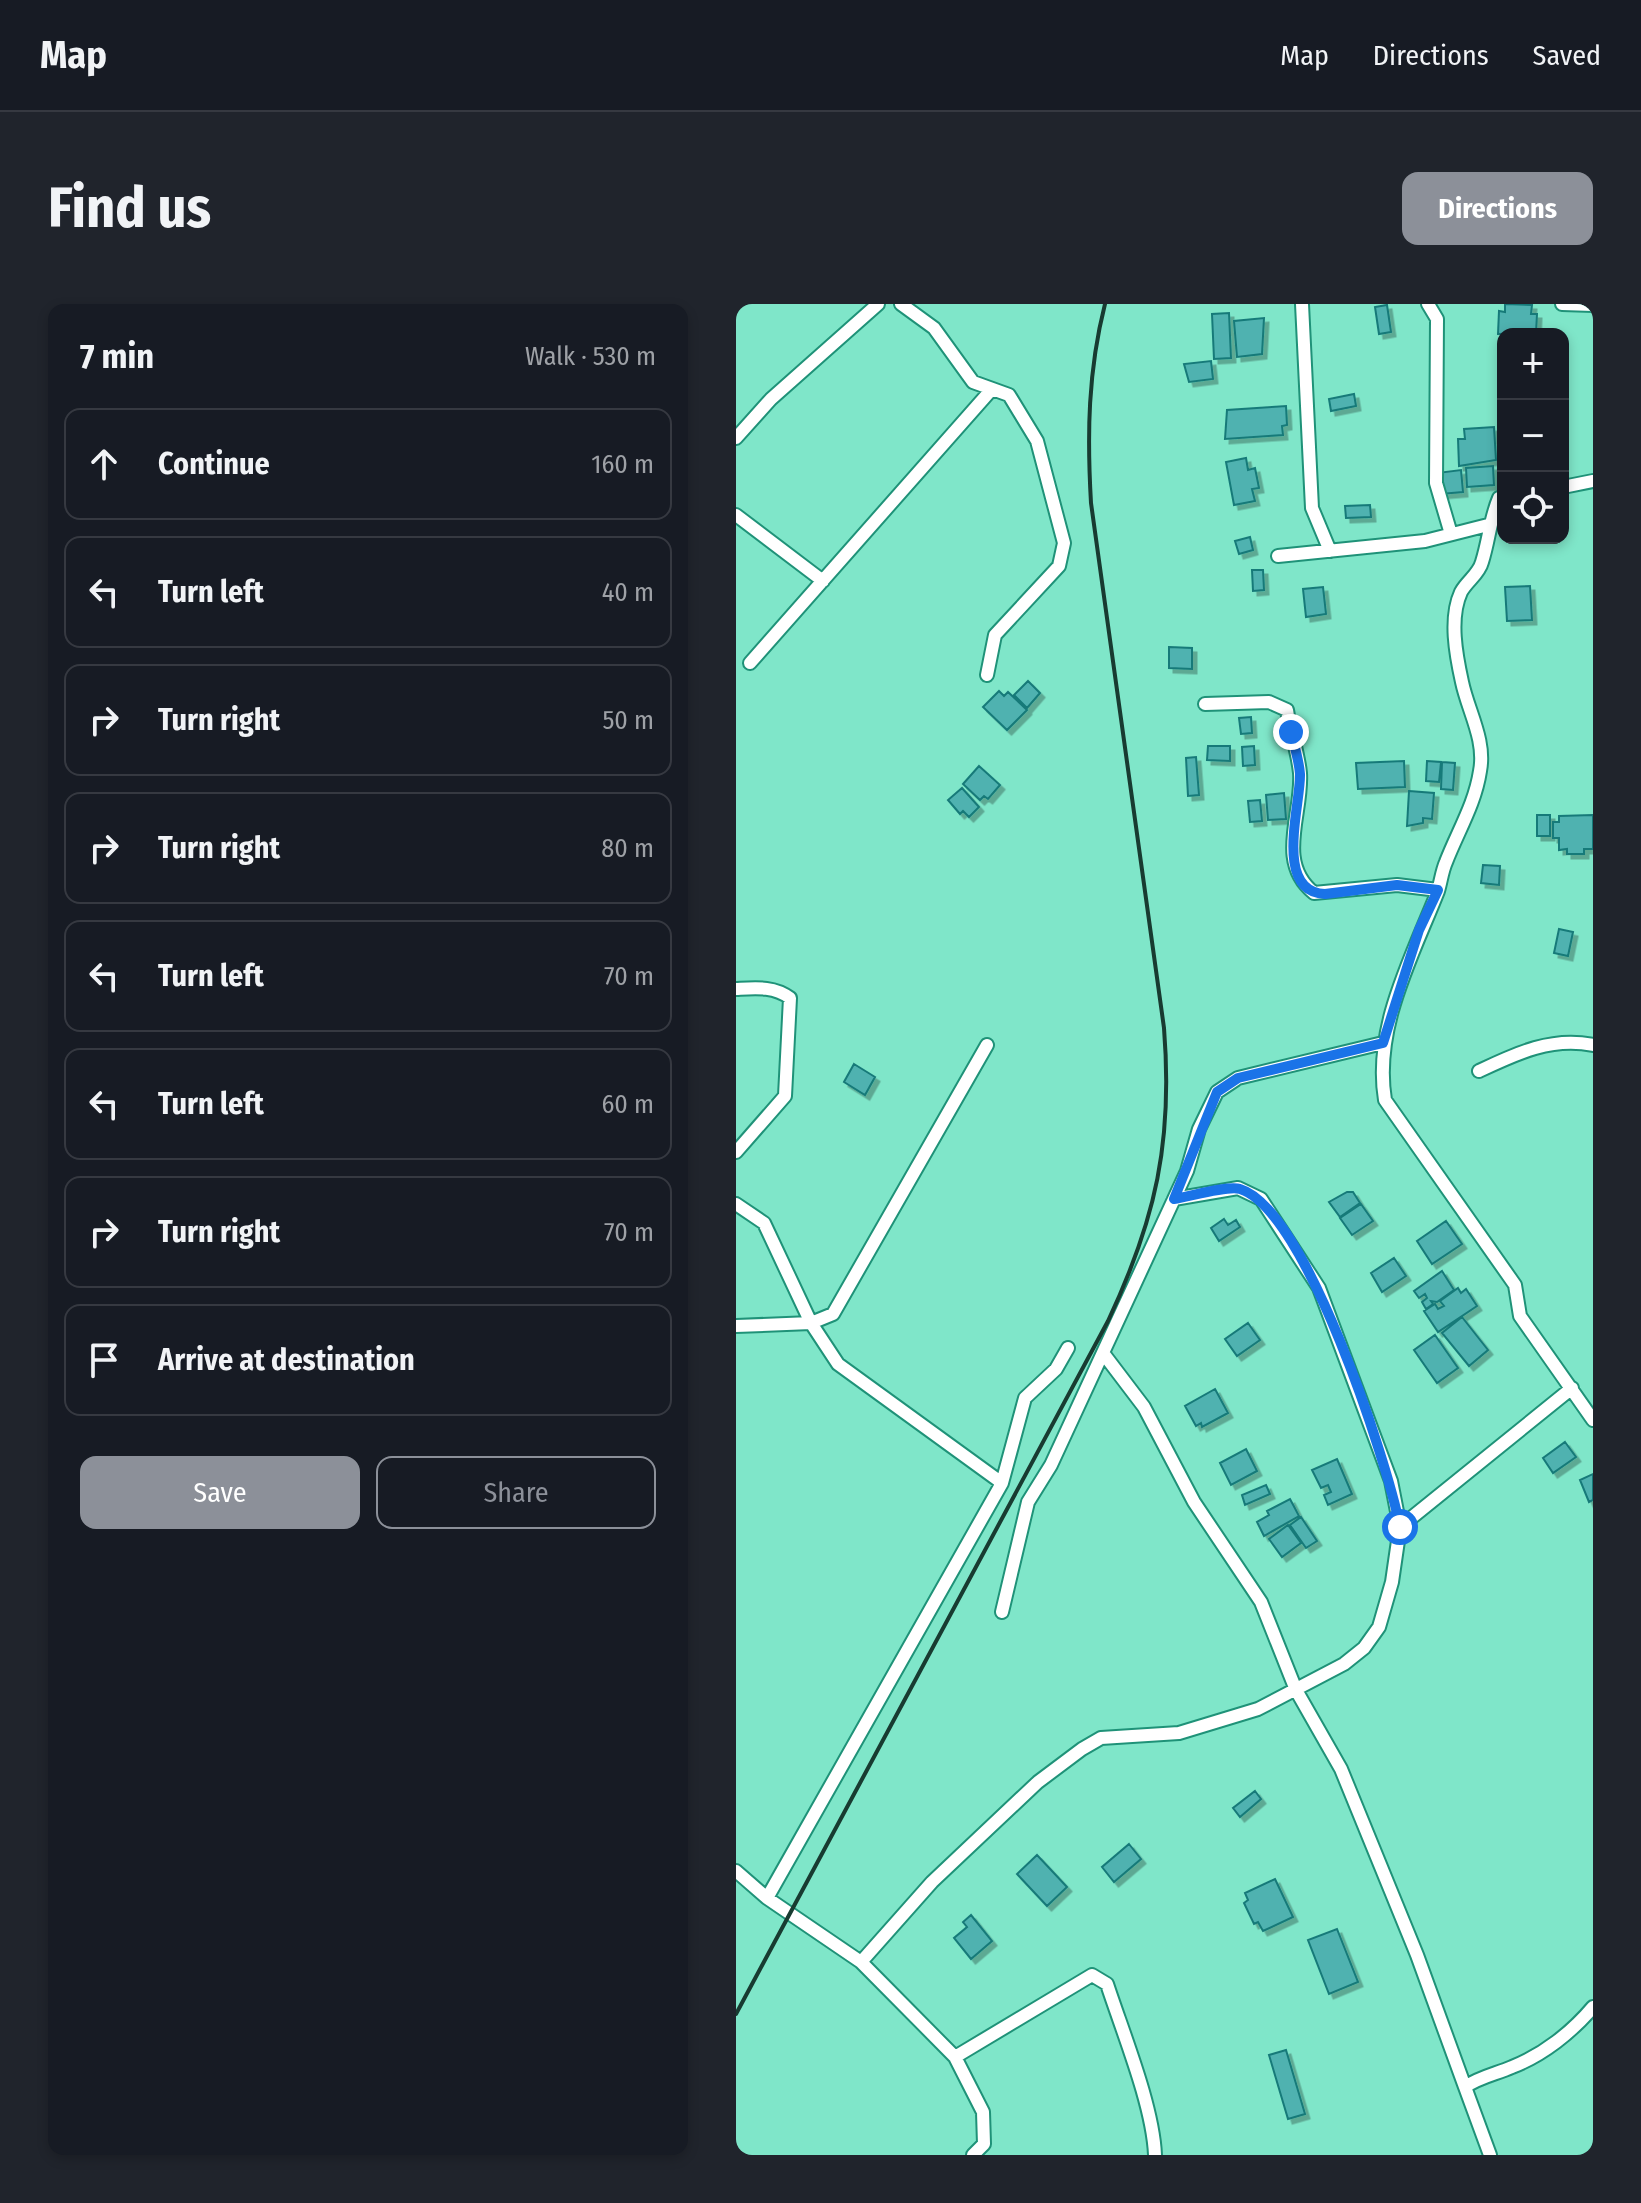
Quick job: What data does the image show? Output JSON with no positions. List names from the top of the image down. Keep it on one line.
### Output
{"page":{"header":"Map","nav":["Map","Directions","Saved"],"buttons":["Directions",["Save","Share"]],"title":"Find us","heading":["7 min","Walk · 530 m"],"map_buttons":["+","−"],"list":[["Continue","160 m"],["Turn left","40 m"],["Turn right","50 m"],["Turn right","80 m"],["Turn left","70 m"],["Turn left","60 m"],["Turn right","70 m"],"Arrive at destination"]}}
